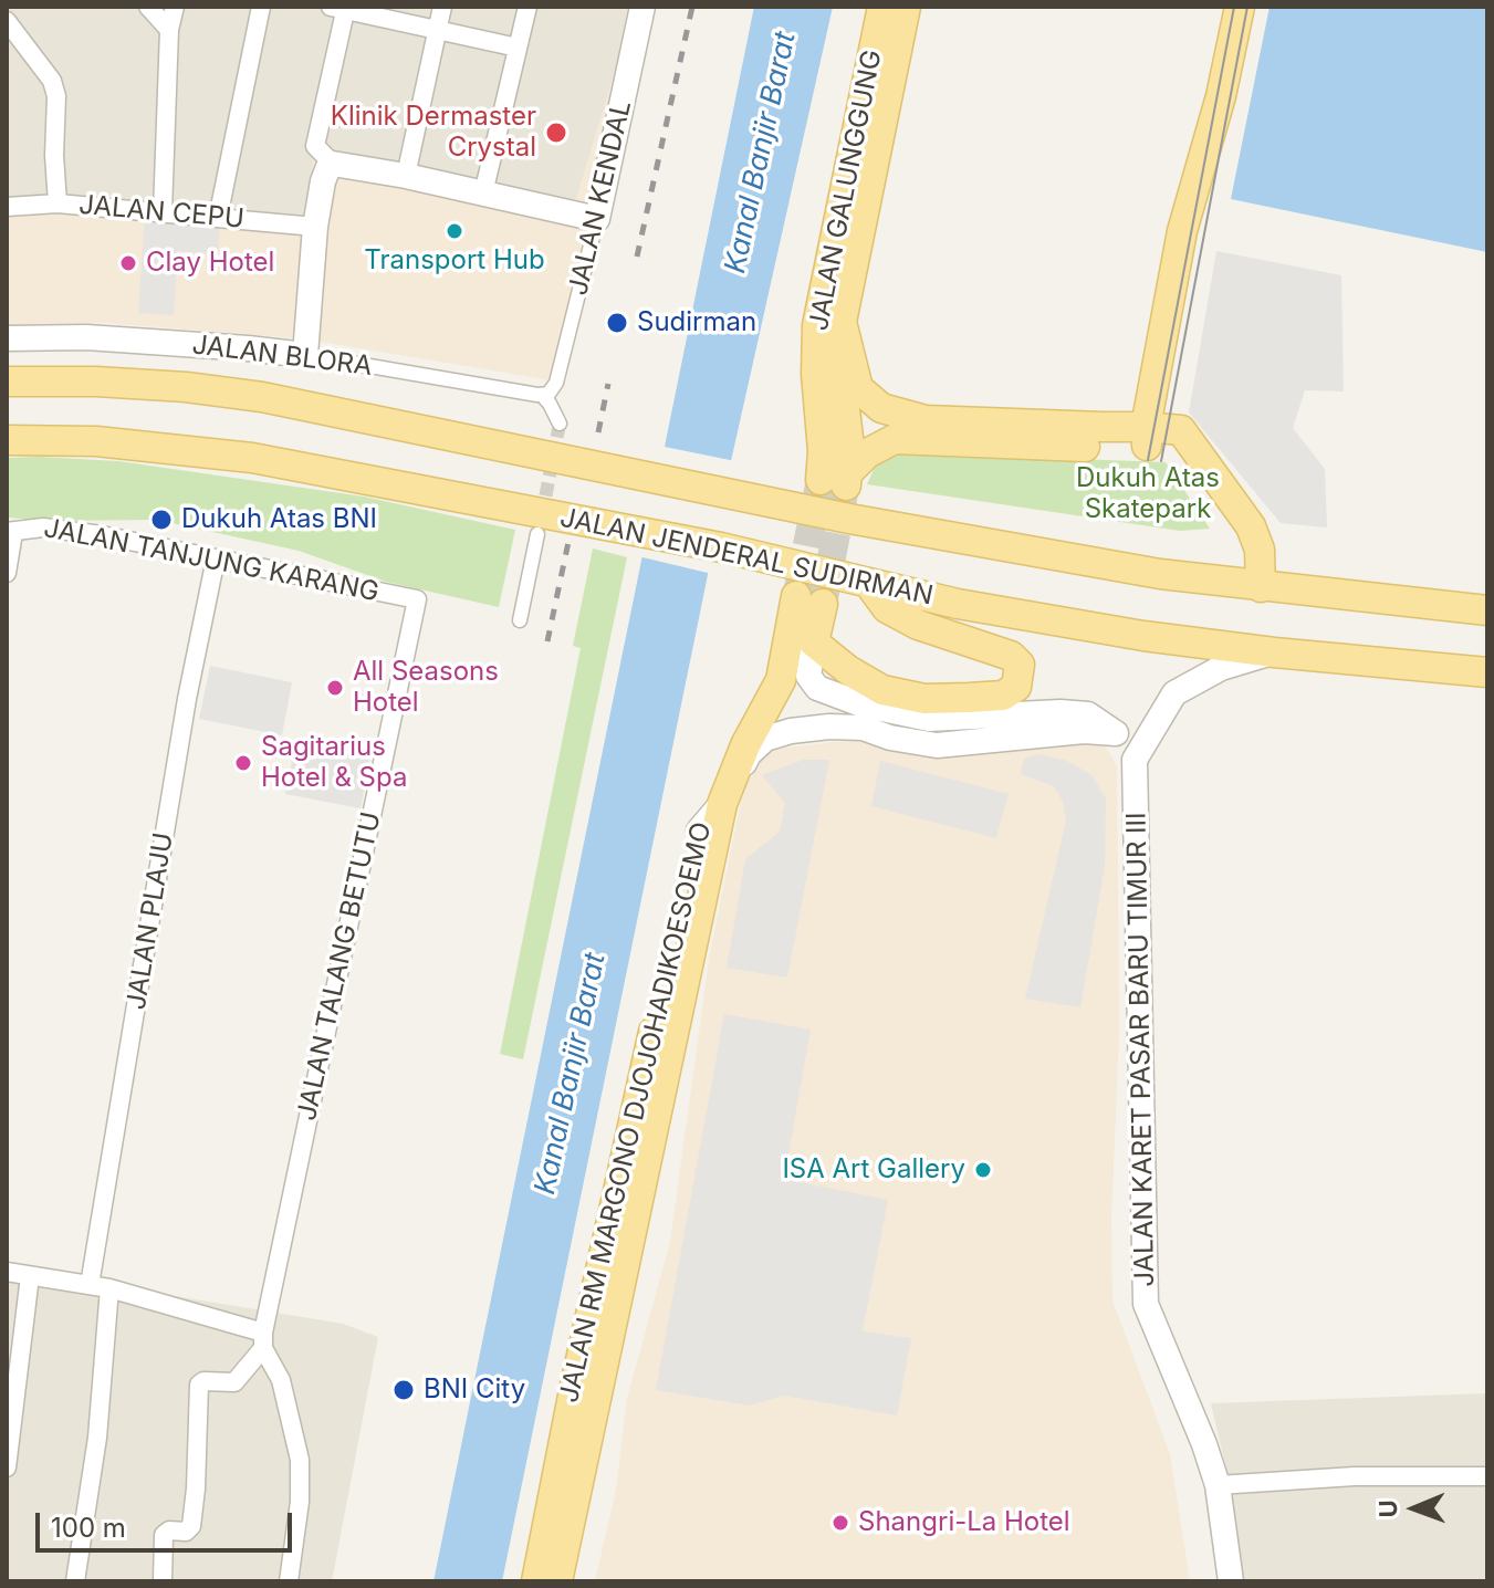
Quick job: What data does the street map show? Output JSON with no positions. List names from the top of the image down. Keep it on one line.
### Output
{"streets":{"main road":["JALAN GALUNGGUNG","JALAN JENDERAL SUDIRMAN","JALAN RM MARGONO DJOJOHADIKOESOEMO"],"street":["JALAN KENDAL","JALAN CEPU","JALAN BLORA","JALAN TANJUNG KARANG","JALAN PLAJU","JALAN TALANG BETUTU","JALAN KARET PASAR BARU TIMUR III"]},"crossings":[["JALAN KENDAL","JALAN BLORA"],["JALAN TANJUNG KARANG","JALAN PLAJU"],["JALAN TANJUNG KARANG","JALAN TALANG BETUTU"]],"water":["Kanal Banjir Barat"],"parks":["Dukuh Atas Skatepark"],"places":["Klinik Dermaster Crystal","Transport Hub","Clay Hotel","Sudirman","Dukuh Atas BNI","All Seasons Hotel","Sagitarius Hotel & Spa","ISA Art Gallery","BNI City","Shangri-La Hotel"],"scale_bar":"100 m","north":"left"}
